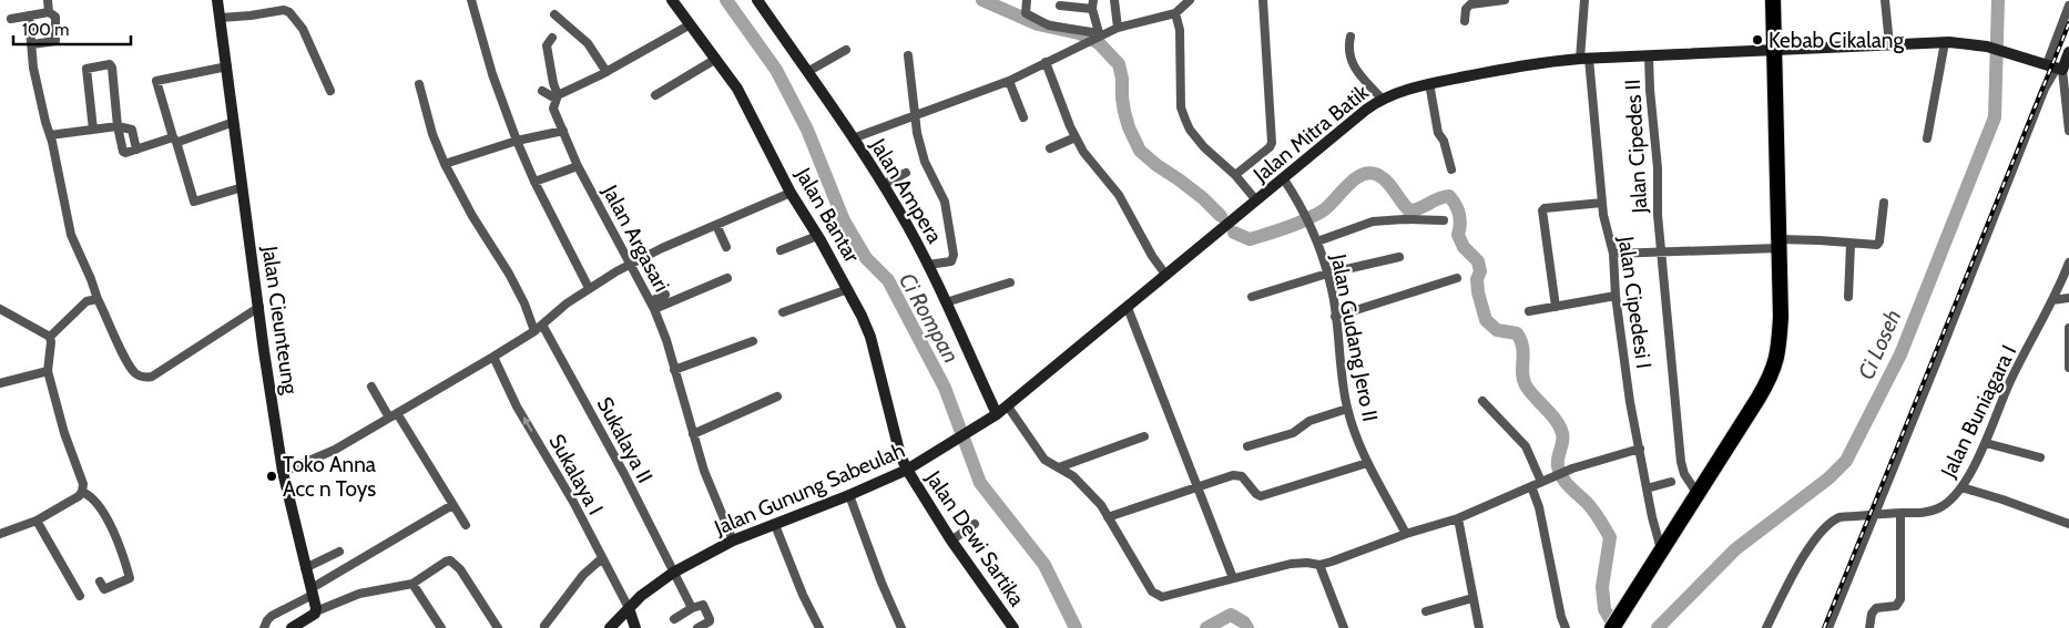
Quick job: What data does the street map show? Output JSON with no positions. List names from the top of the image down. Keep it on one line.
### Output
{"streets":{"street":["Jalan Mitra Batik","Jalan Cipedes II","Jalan Ampera","Jalan Bantar","Jalan Argasari","Jalan Cipedesi I","Jalan Cieunteung","Jalan Gudang Jero II","Jalan Buniagara I","Sukalaya II","Sukalaya I","Jalan Gunung Sabeulah","Jalan Dewi Sartika"]},"crossings":[["Jalan Mitra Batik","Jalan Cipedes II"],["Jalan Mitra Batik","Jalan Cipedesi I"],["Jalan Mitra Batik","Jalan Gudang Jero II"],["Jalan Mitra Batik","Jalan Gunung Sabeulah"],["Jalan Ampera","Jalan Gunung Sabeulah"],["Jalan Bantar","Jalan Gunung Sabeulah"],["Jalan Bantar","Jalan Dewi Sartika"],["Jalan Argasari","Jalan Gunung Sabeulah"],["Sukalaya II","Jalan Gunung Sabeulah"],["Sukalaya I","Jalan Gunung Sabeulah"],["Jalan Gunung Sabeulah","Jalan Dewi Sartika"]],"one_way":["Sukalaya I"],"water":["Ci Rompan","Ci Loseh"],"places":["Kebab Cikalang","Toko Anna Acc n Toys"],"scale_bar":"100 m"}
